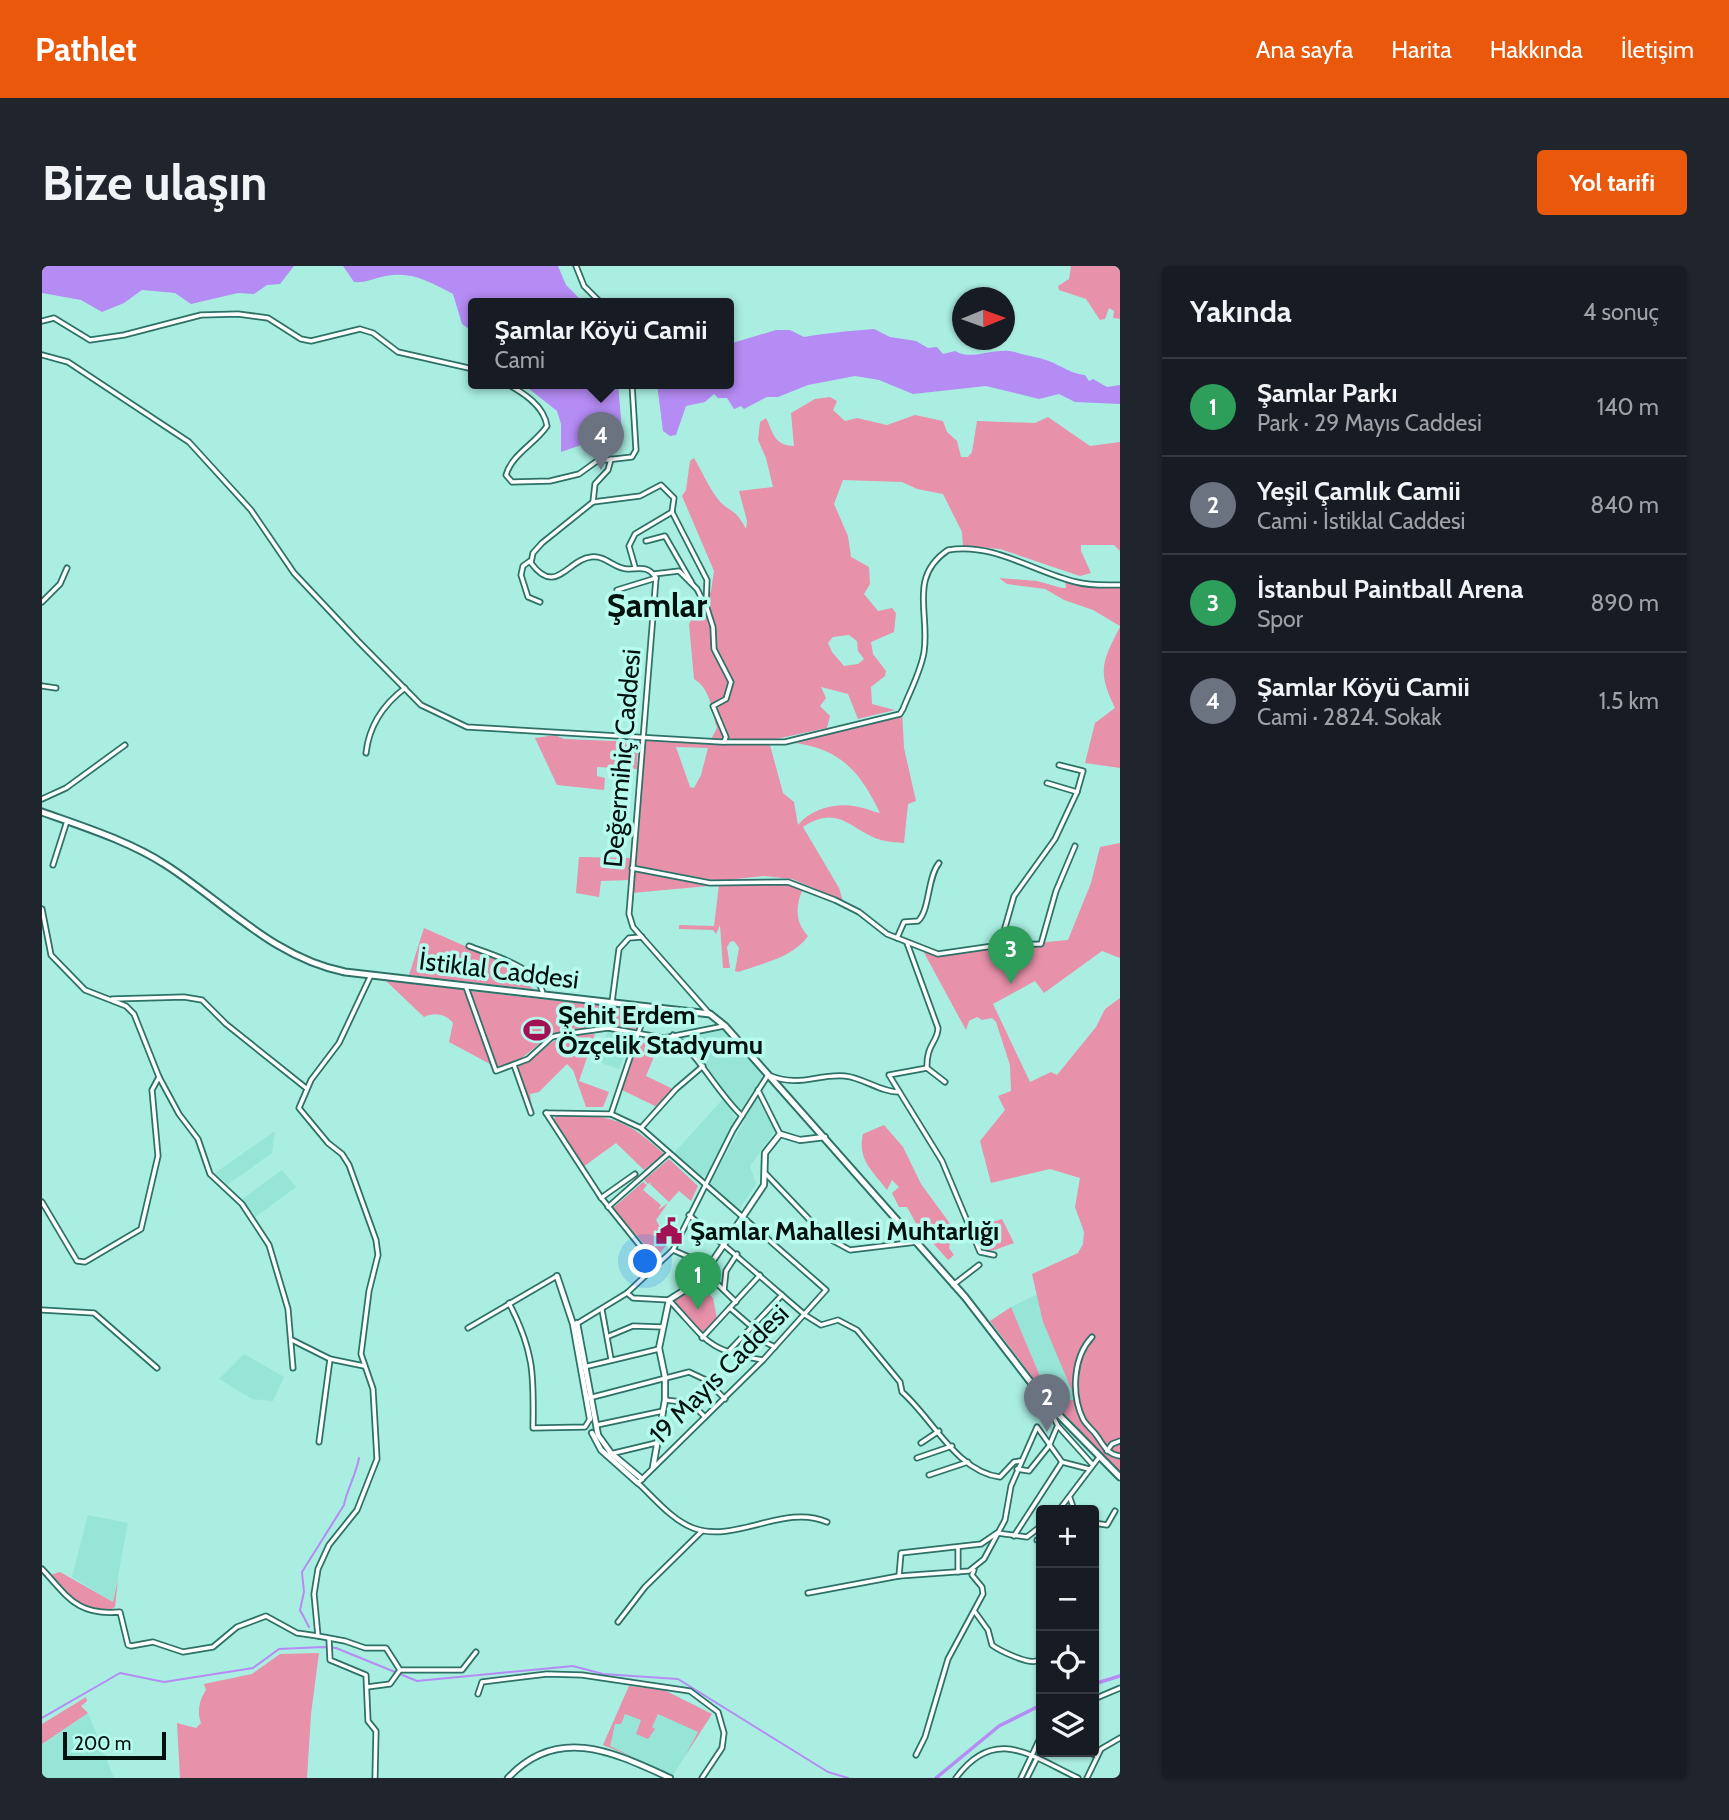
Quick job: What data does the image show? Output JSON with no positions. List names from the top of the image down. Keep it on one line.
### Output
{"streets":{"main road":["İstiklal Caddesi"],"street":["Değermihiç Caddesi","19 Mayıs Caddesi"]},"crossings":[["Değermihiç Caddesi","İstiklal Caddesi"]],"districts":["Şamlar"],"places":{"sports":["Şehit Erdem Özçelik Stadyumu"],"public building":["Şamlar Mahallesi Muhtarlığı"]},"scale_bar":"200 m","north":"right","page":{"header":"Pathlet","nav":["Ana sayfa","Harita","Hakkında","İletişim"],"buttons":"Yol tarifi","title":"Bize ulaşın","heading":["Yakında","4 sonuç"],"popup":["Şamlar Köyü Camii","Cami"],"list":[{"mark":"1","name":"Şamlar Parkı","note":"Park · 29 Mayıs Caddesi","value":"140 m"},{"mark":"2","name":"Yeşil Çamlık Camii","note":"Cami · İstiklal Caddesi","value":"840 m"},{"mark":"3","name":"İstanbul Paintball Arena","note":"Spor","value":"890 m"},{"mark":"4","name":"Şamlar Köyü Camii","note":"Cami · 2824. Sokak","value":"1.5 km"}],"pins":["4","3","1","2"],"map_buttons":["+","−"],"scale":"200 m"}}
